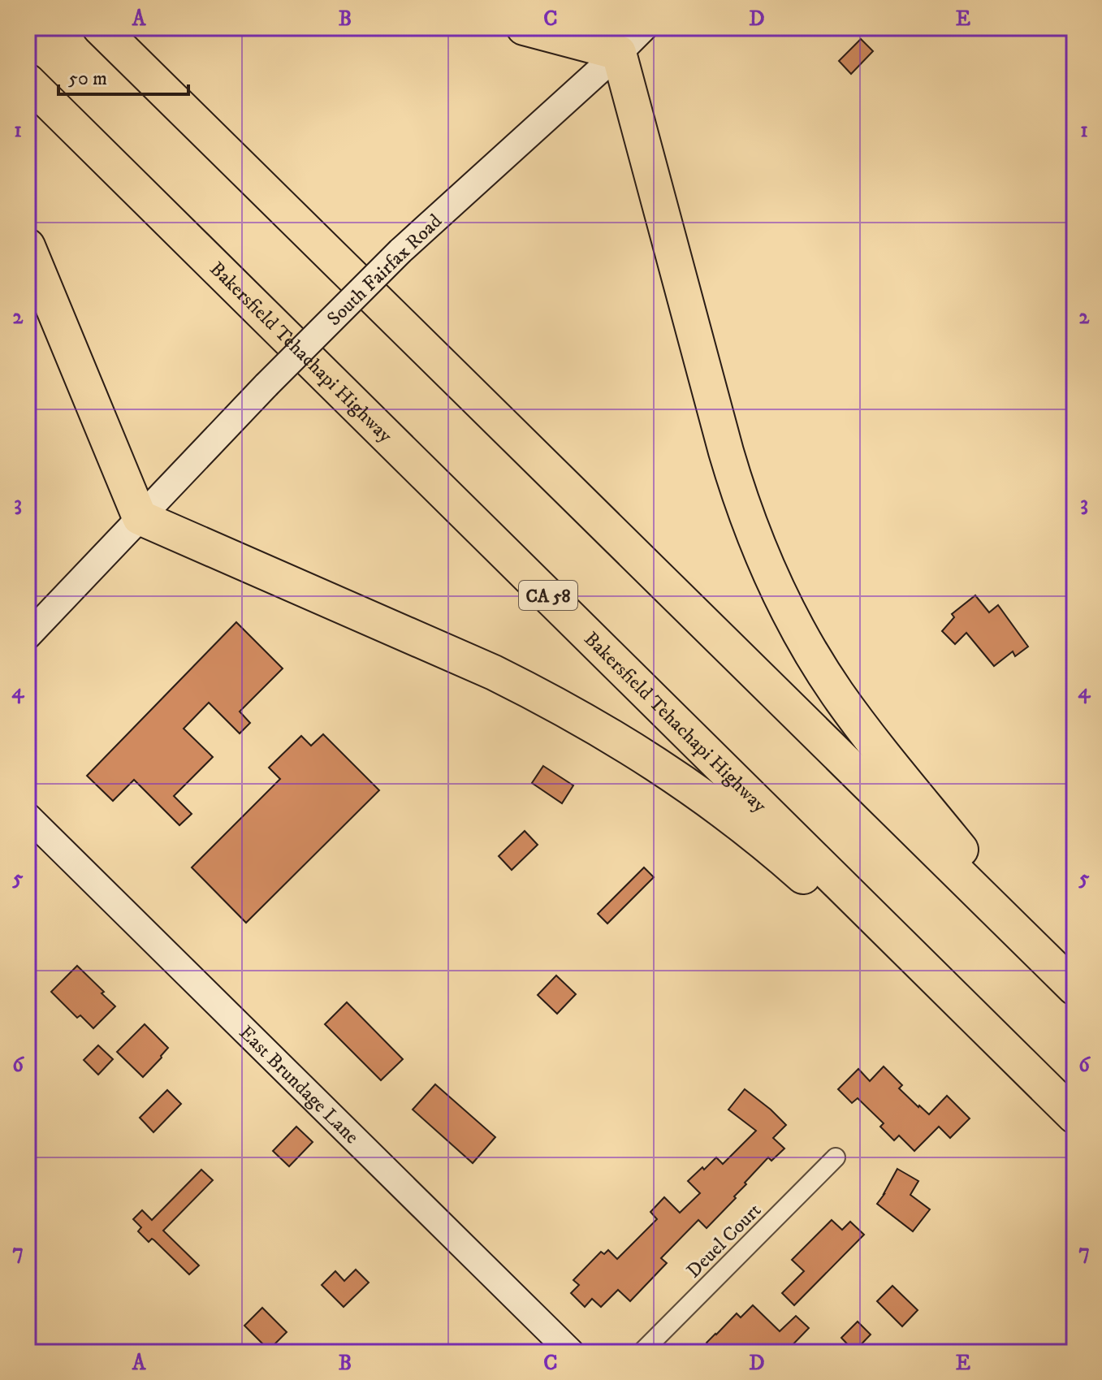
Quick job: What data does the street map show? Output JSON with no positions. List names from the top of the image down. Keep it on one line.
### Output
{"streets":{"highway":["Bakersfield Tehachapi Highway","CA 58"],"main road":["South Fairfax Road","East Brundage Lane"],"street":["Deuel Court"]},"scale_bar":"50 m","grid":{"columns":["A","B","C","D","E"],"rows":["1","2","3","4","5","6","7"]}}
